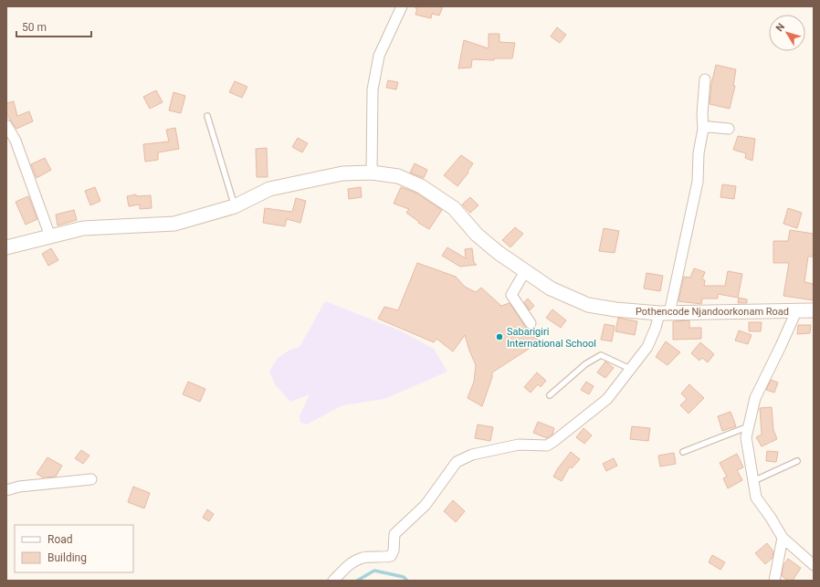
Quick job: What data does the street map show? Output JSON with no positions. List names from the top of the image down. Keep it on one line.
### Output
{"streets":{"main road":["Pothencode Njandoorkonam Road"]},"places":["Sabarigiri International School"],"legend":["Road","Building"],"scale_bar":"50 m","north":"top left"}
